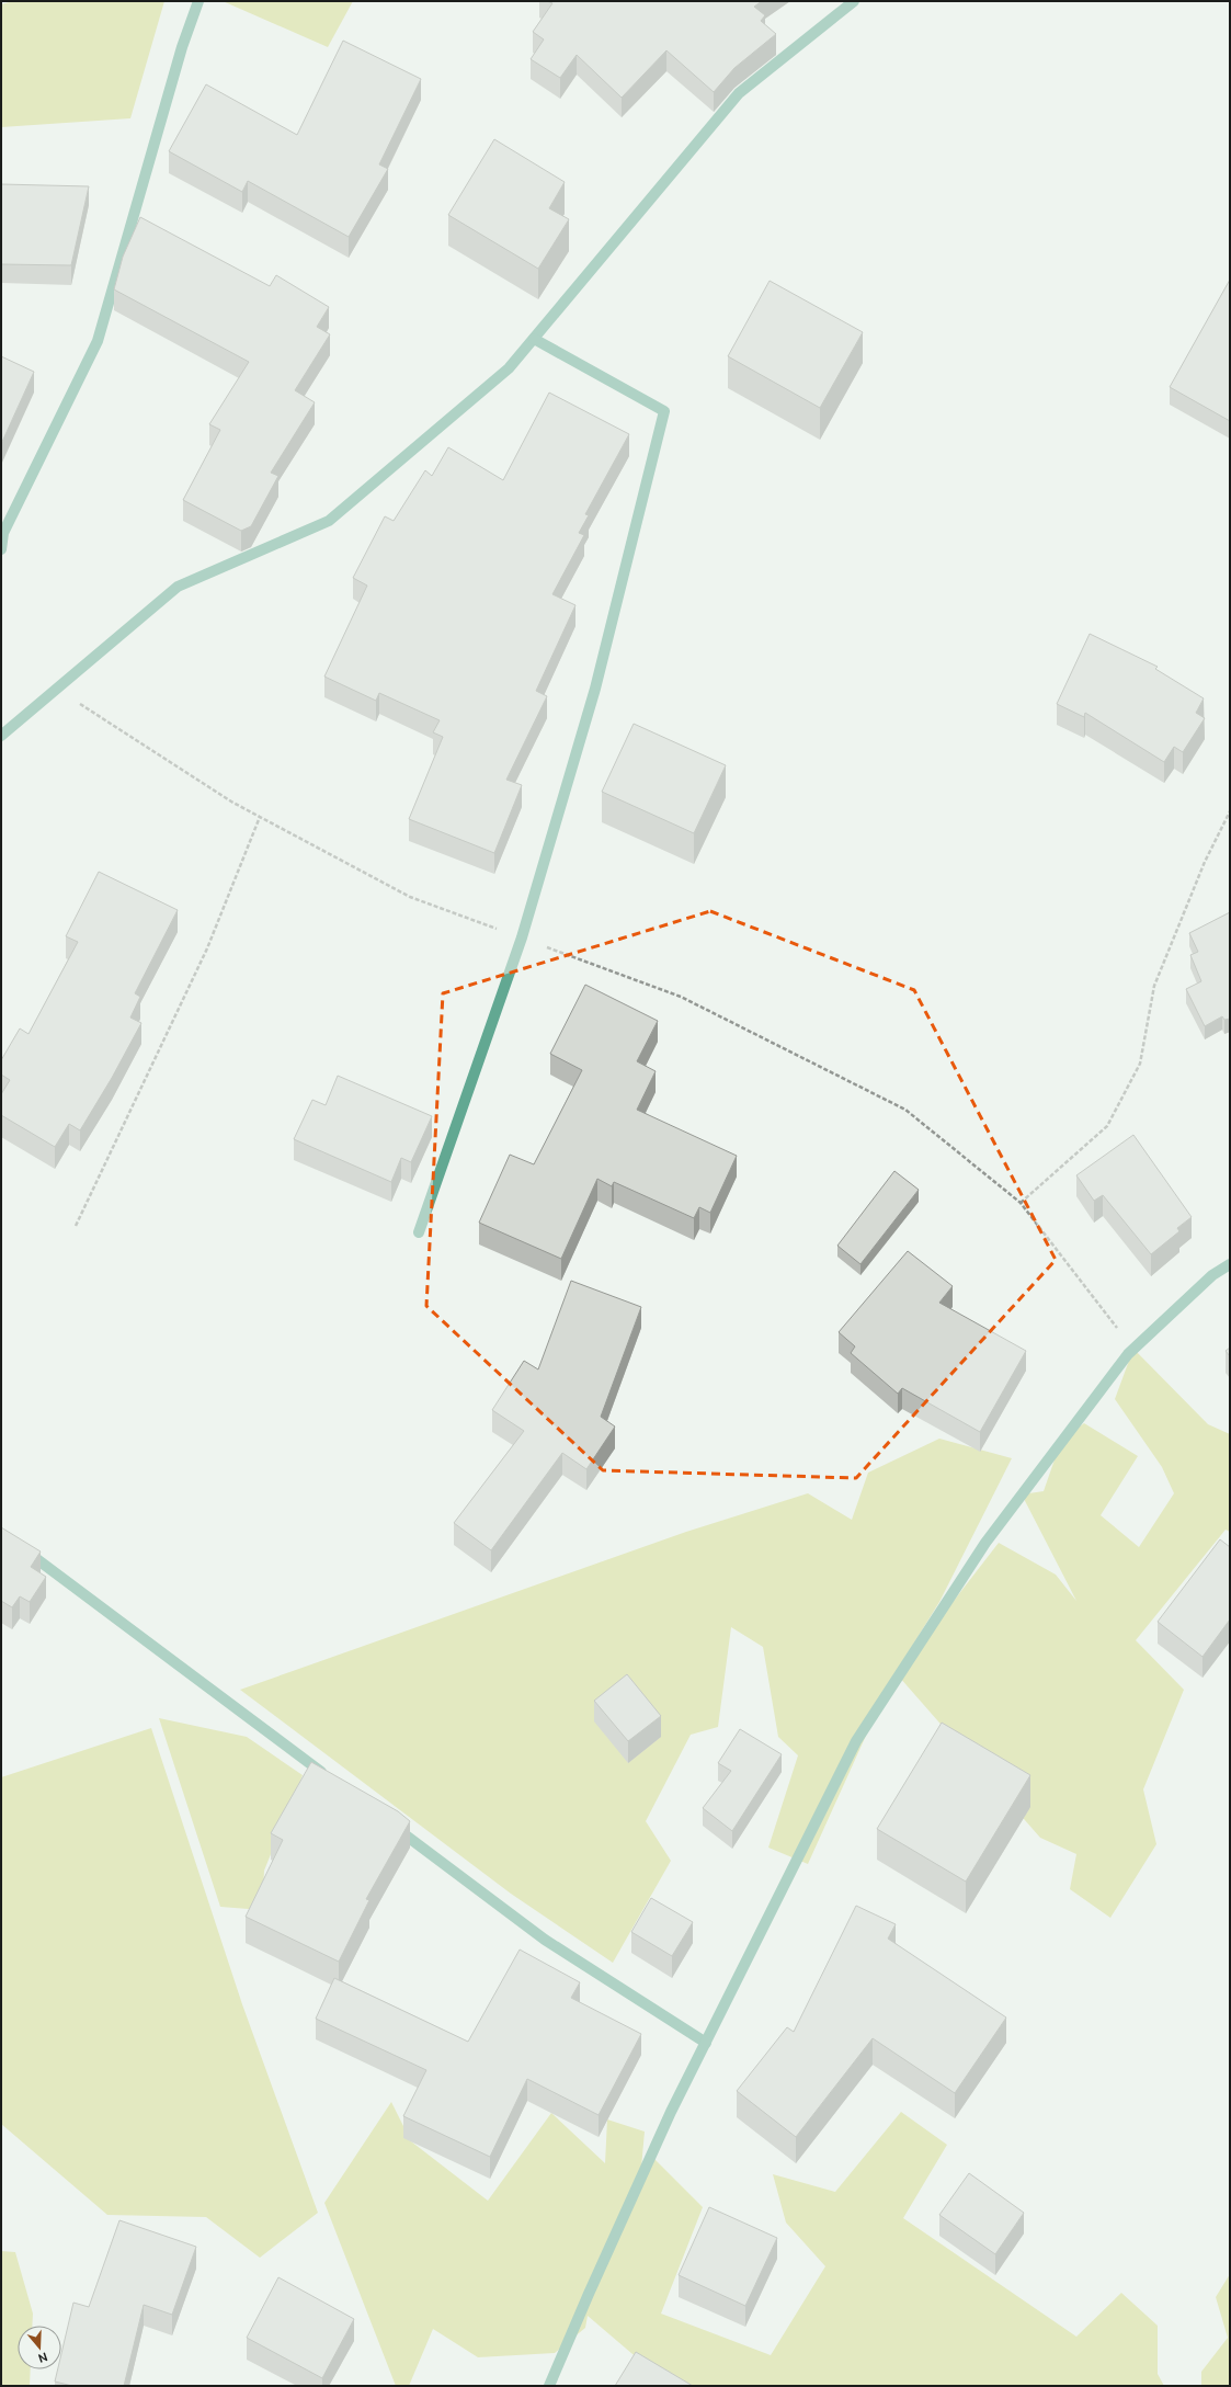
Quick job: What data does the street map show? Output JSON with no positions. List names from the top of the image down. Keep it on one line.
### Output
{"north":"bottom"}
